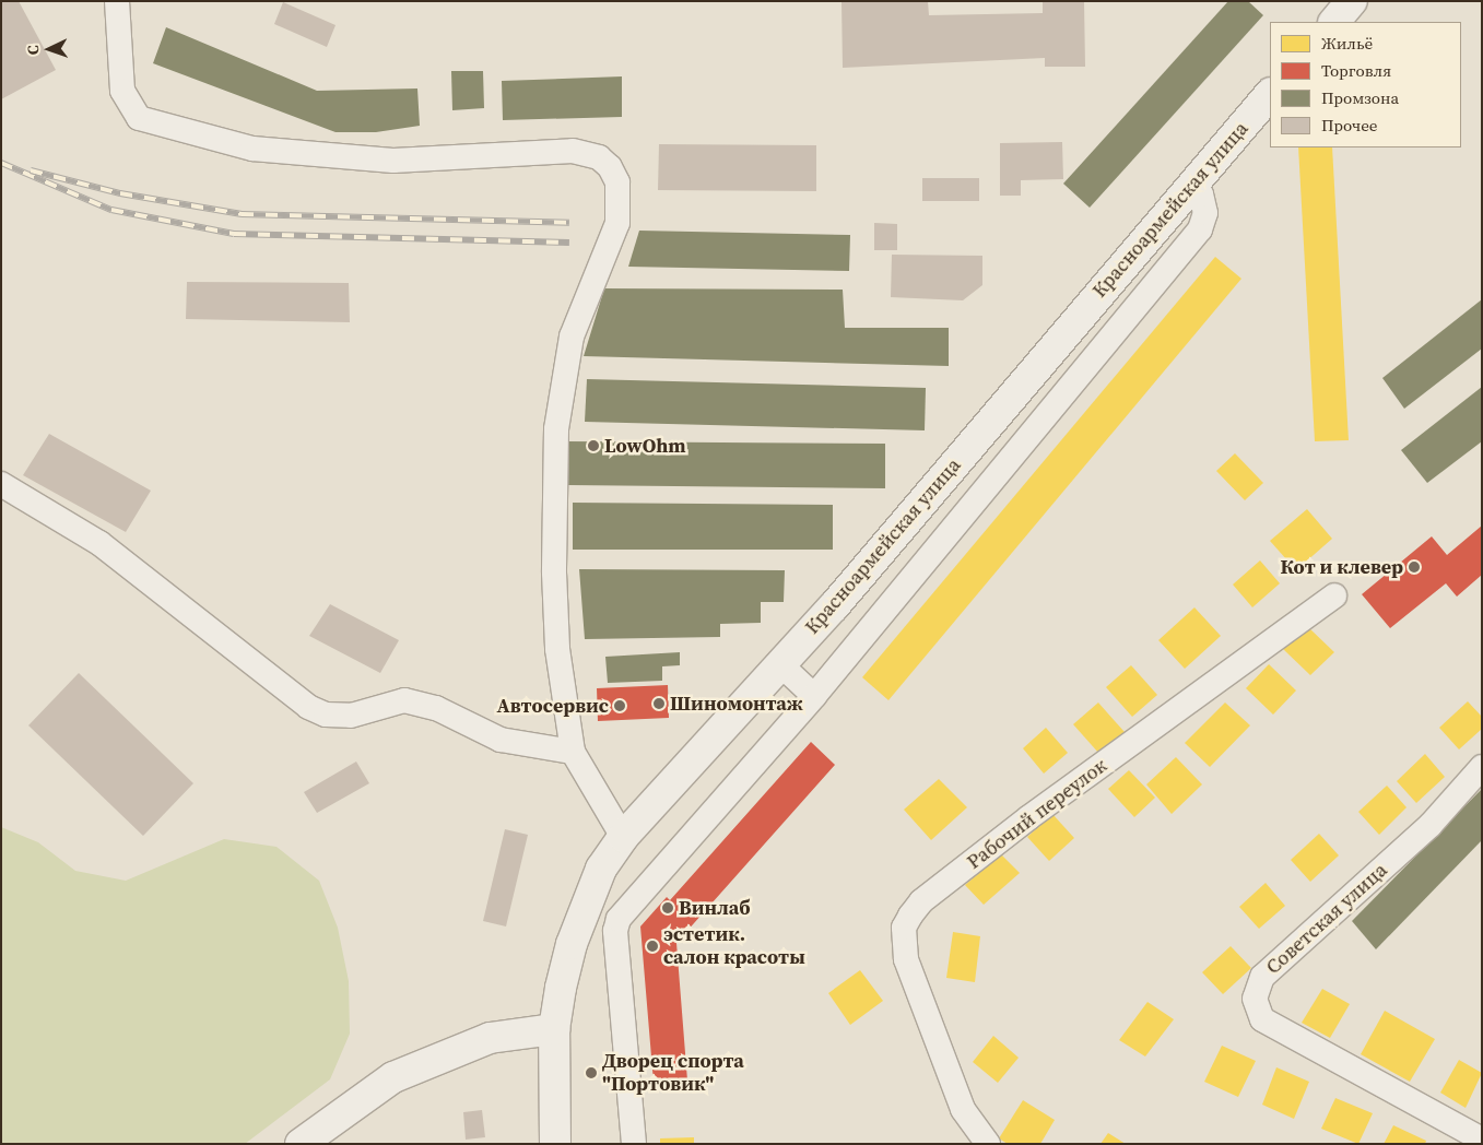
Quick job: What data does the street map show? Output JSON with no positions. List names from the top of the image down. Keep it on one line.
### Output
{"streets":{"main road":["Красноармейская улица"],"street":["Рабочий переулок","Советская улица"]},"places":["LowOhm","Кот и клевер","Шиномонтаж","Автосервис","Винлаб","эстетик. салон красоты","Дворец спорта \"Портовик\""],"legend":["Жильё","Торговля","Промзона","Прочее"],"north":"left"}
